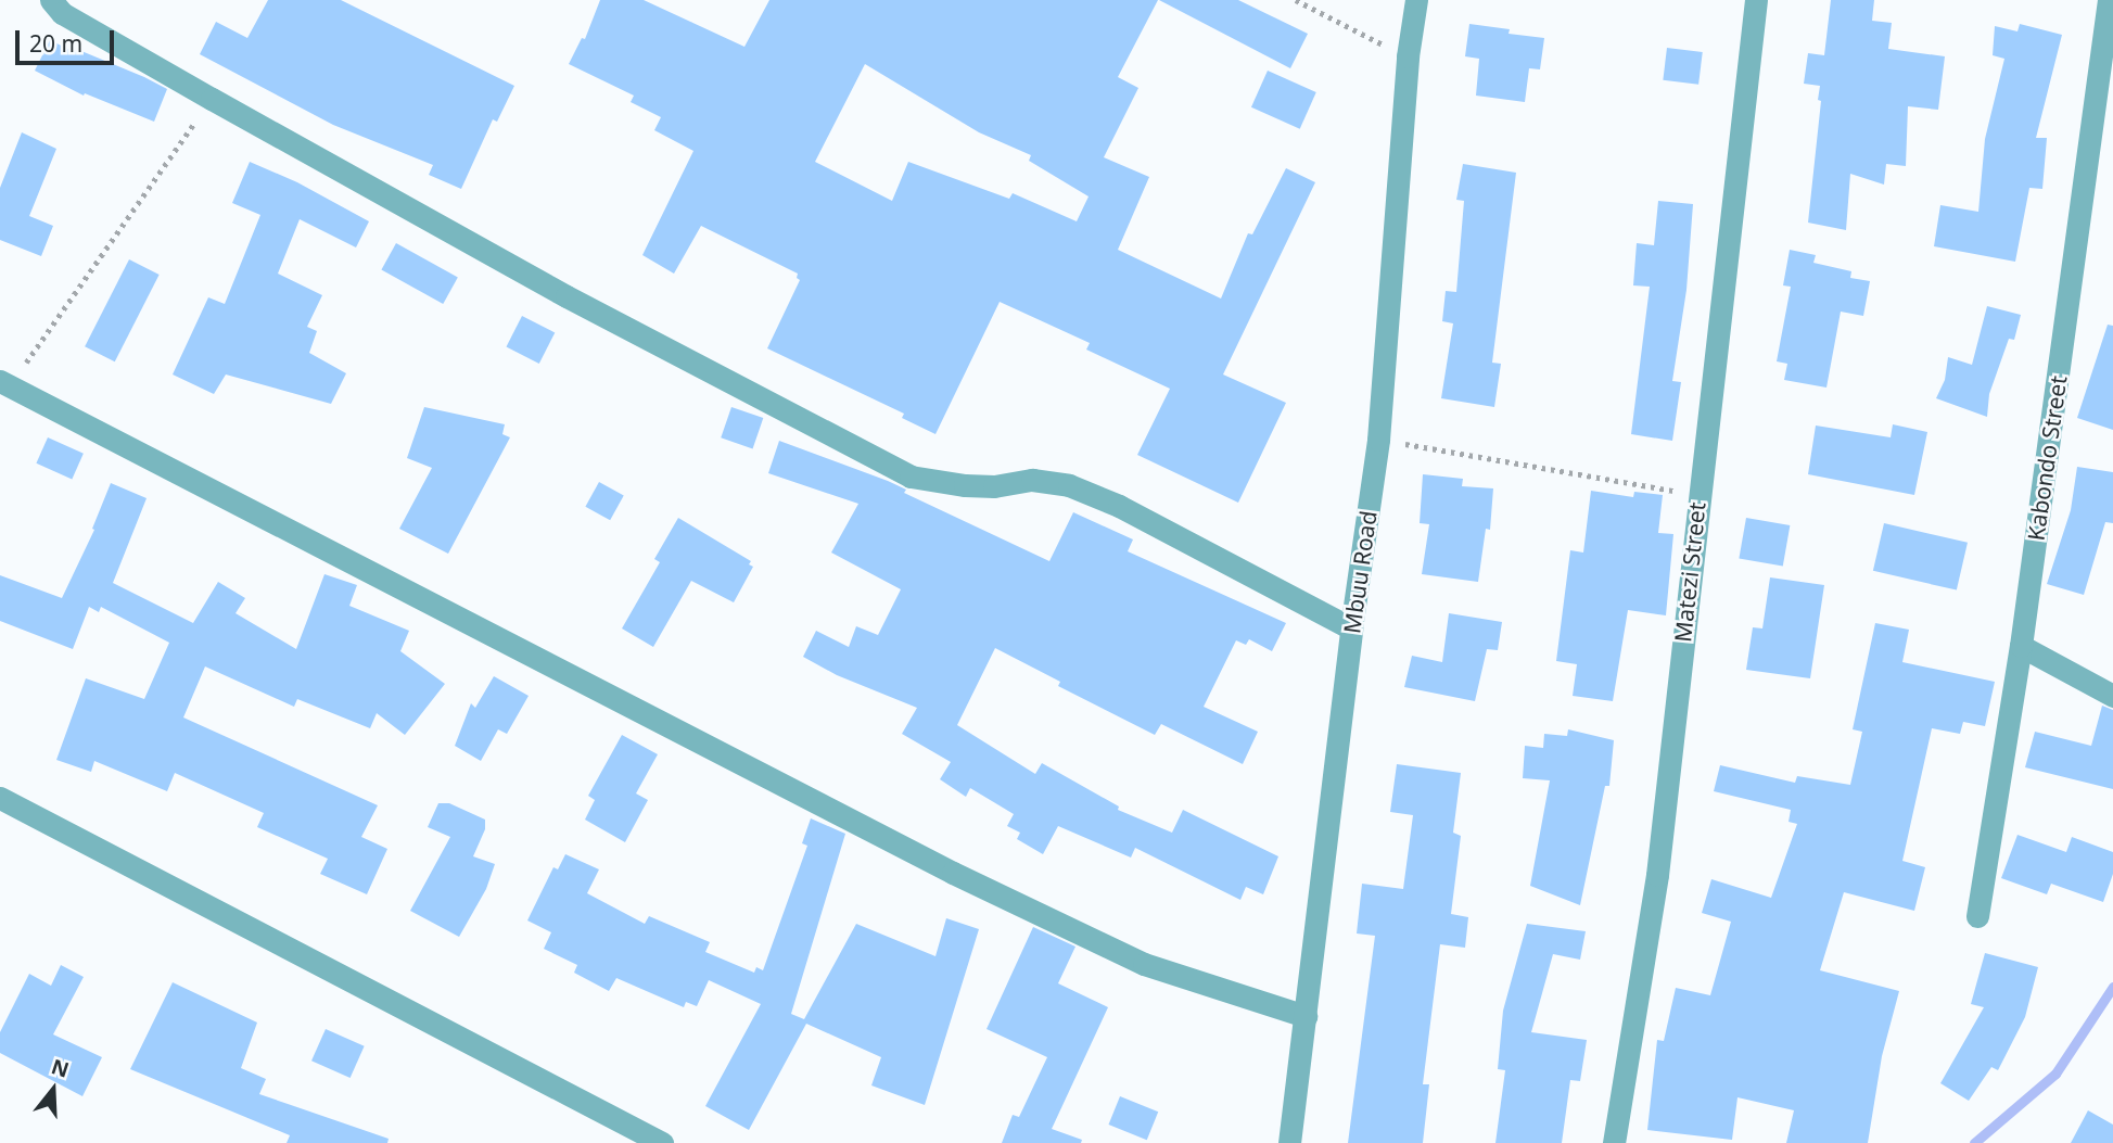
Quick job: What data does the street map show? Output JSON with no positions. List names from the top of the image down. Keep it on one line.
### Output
{"streets":{"street":["Kabondo Street","Mbuu Road","Matezi Street"]},"scale_bar":"20 m","north":"top"}
